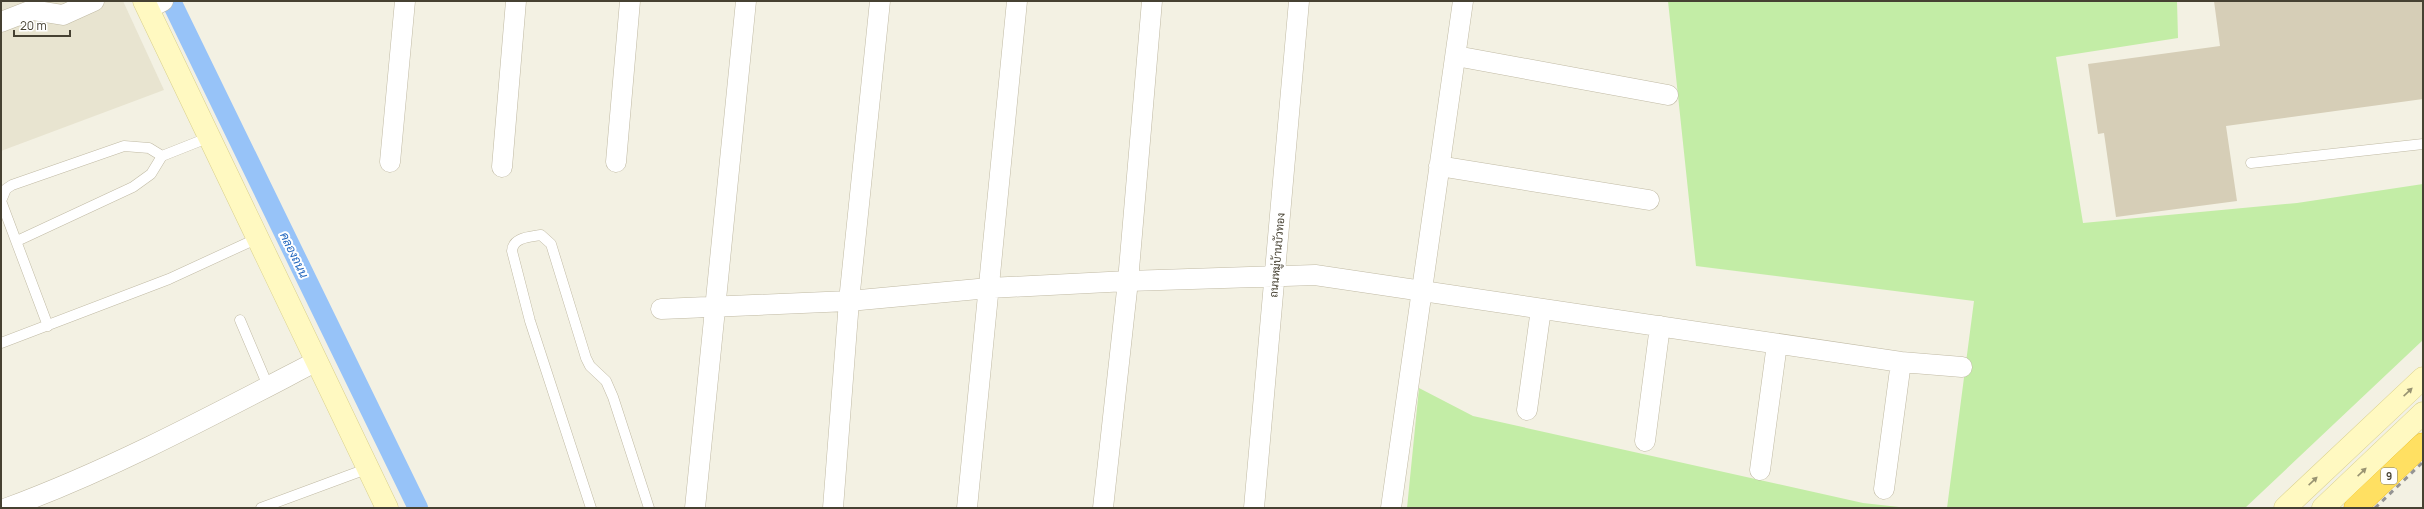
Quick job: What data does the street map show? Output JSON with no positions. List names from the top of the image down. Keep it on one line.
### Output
{"streets":{"highway":["9"],"street":["ถนนหมู่บ้านบัวทอง"]},"water":["คลองถนน"],"scale_bar":"20 m"}
